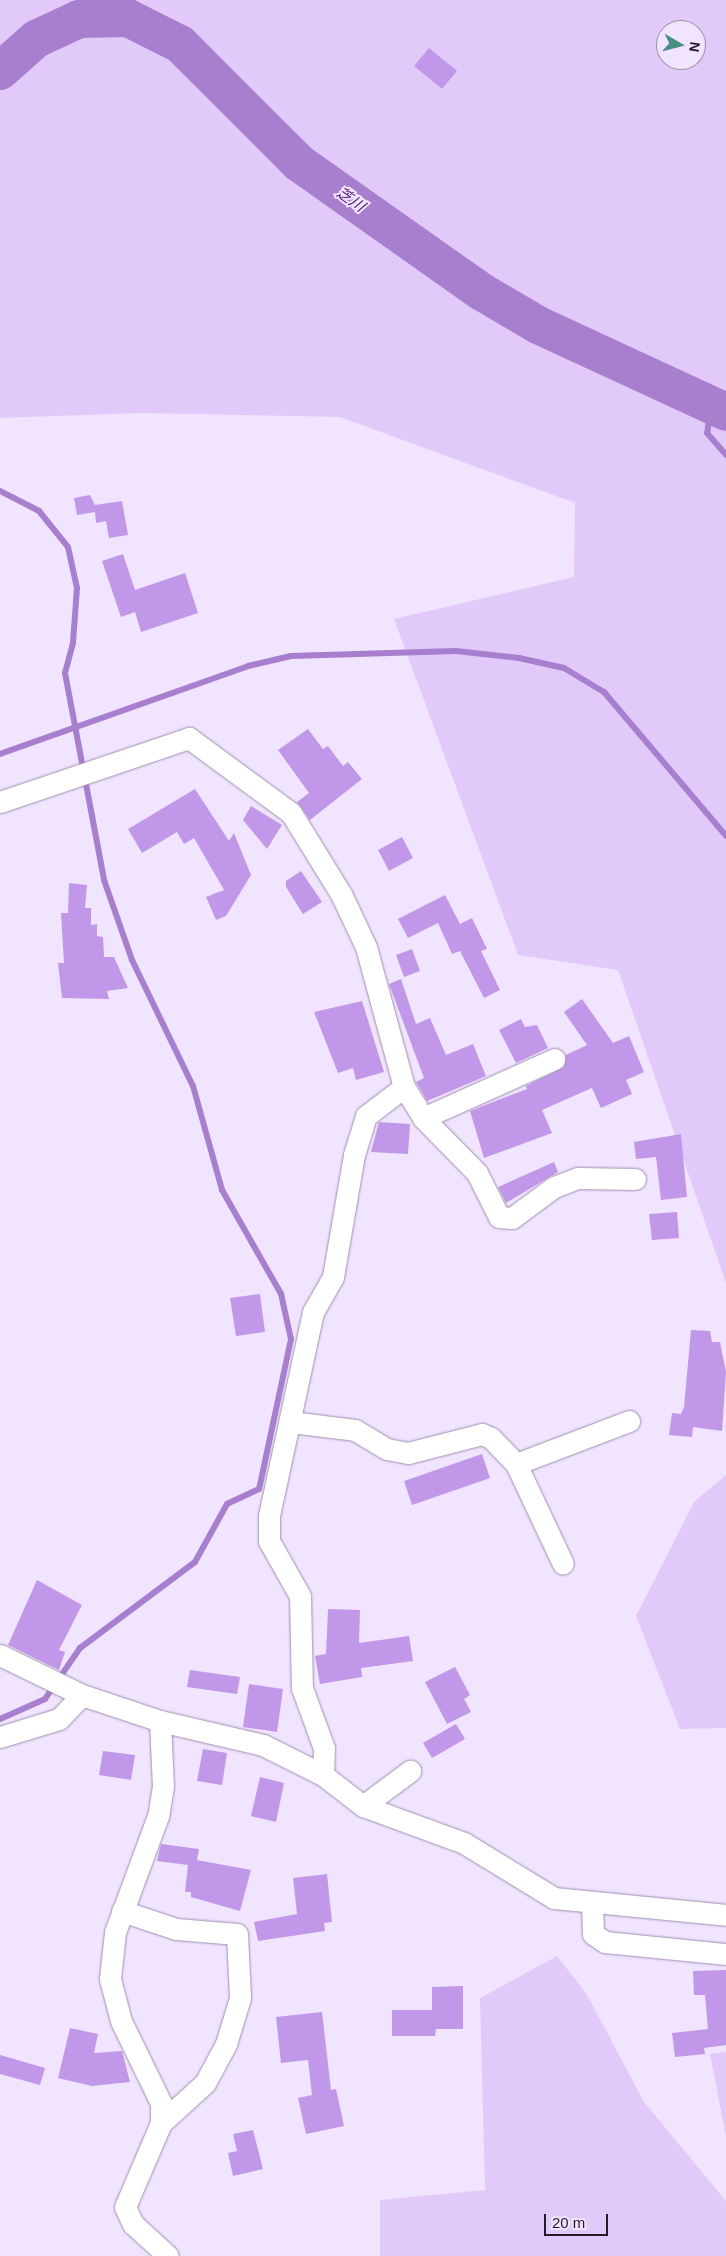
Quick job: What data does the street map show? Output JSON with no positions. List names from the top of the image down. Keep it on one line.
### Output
{"water":["芝川"],"scale_bar":"20 m","north":"right"}
